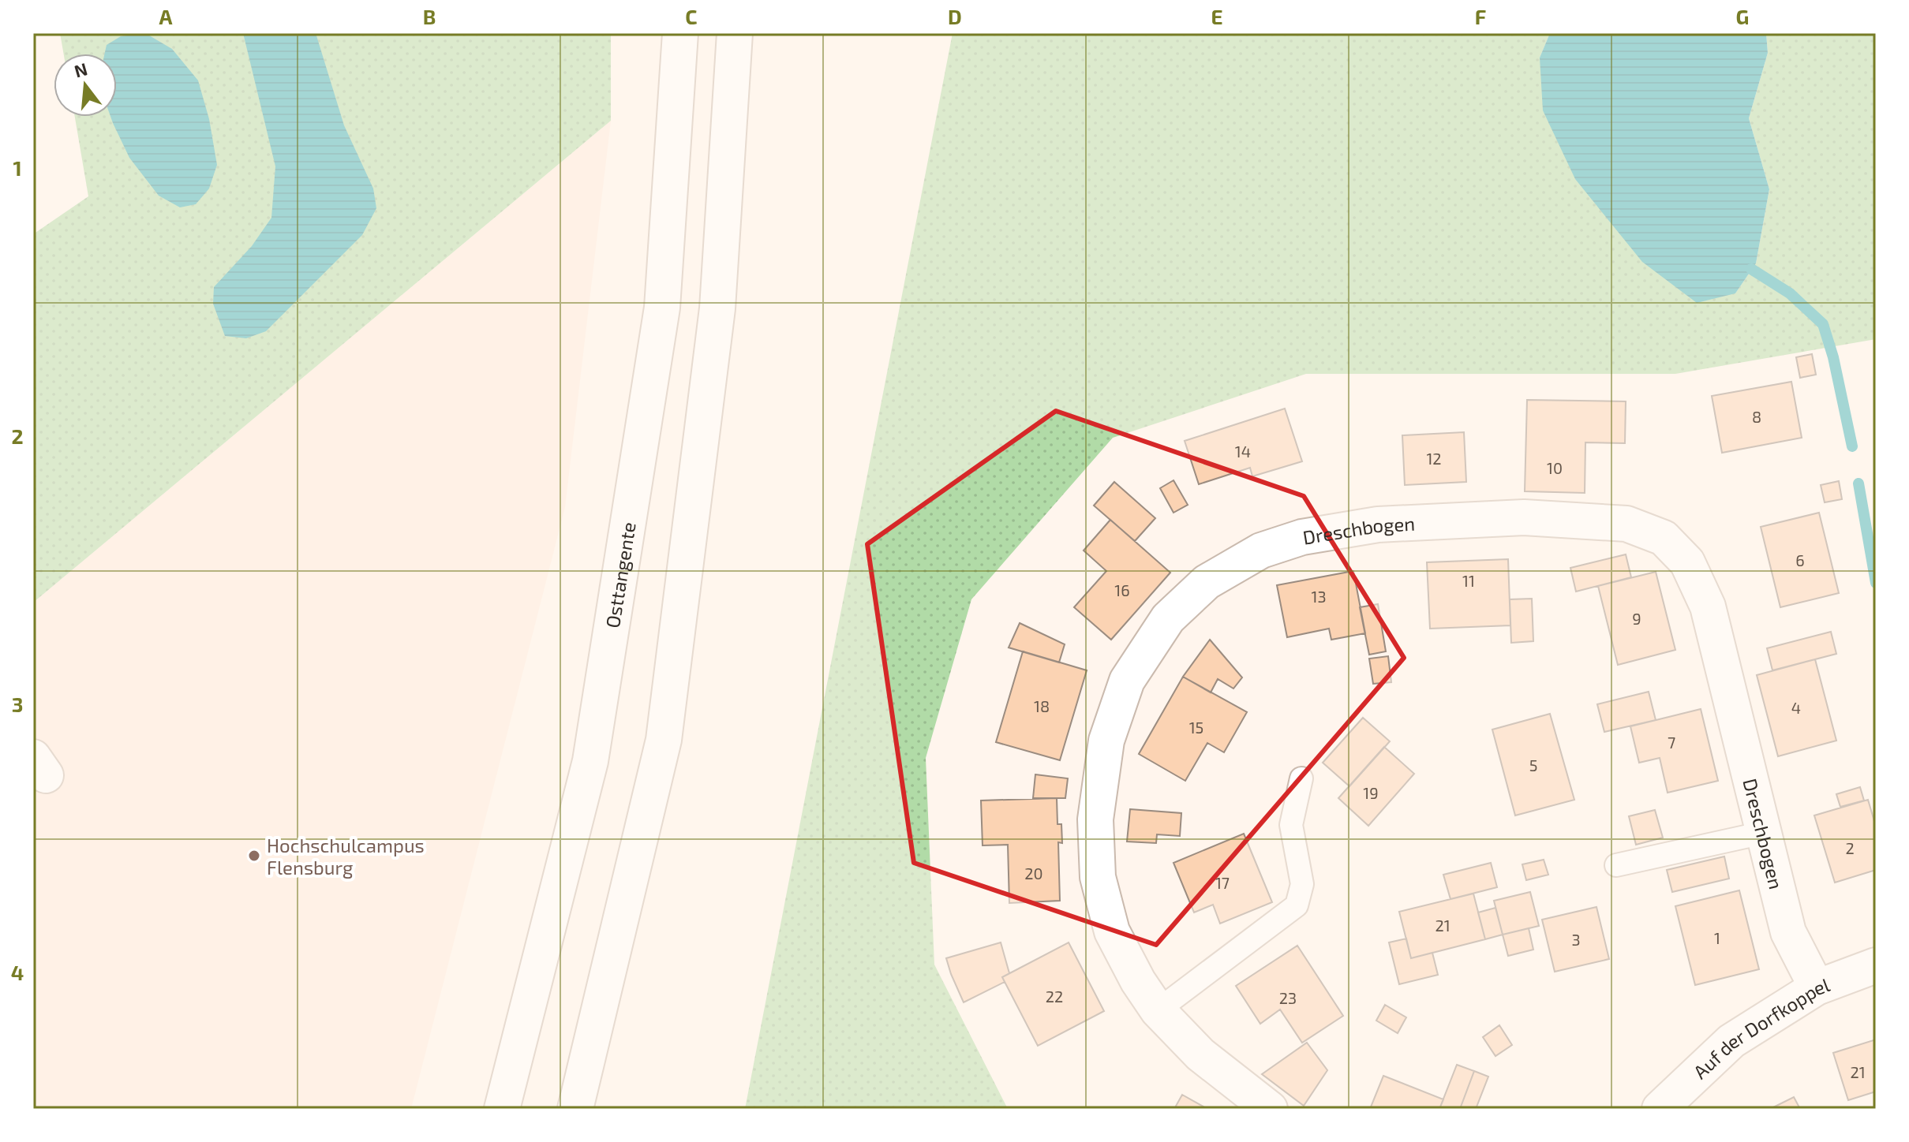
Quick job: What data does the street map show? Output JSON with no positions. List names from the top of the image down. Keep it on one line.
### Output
{"streets":{"main road":["Dreschbogen","Osttangente","Auf der Dorfkoppel"]},"crossings":[["Dreschbogen","Auf der Dorfkoppel"]],"places":["Hochschulcampus Flensburg"],"house_numbers":["8","14","12","10","6","11","16","13","9","18","4","15","7","5","19","2","20","17","21","1","3","22","23","21"],"north":"top","grid":{"columns":["A","B","C","D","E","F","G"],"rows":["1","2","3","4"]}}
